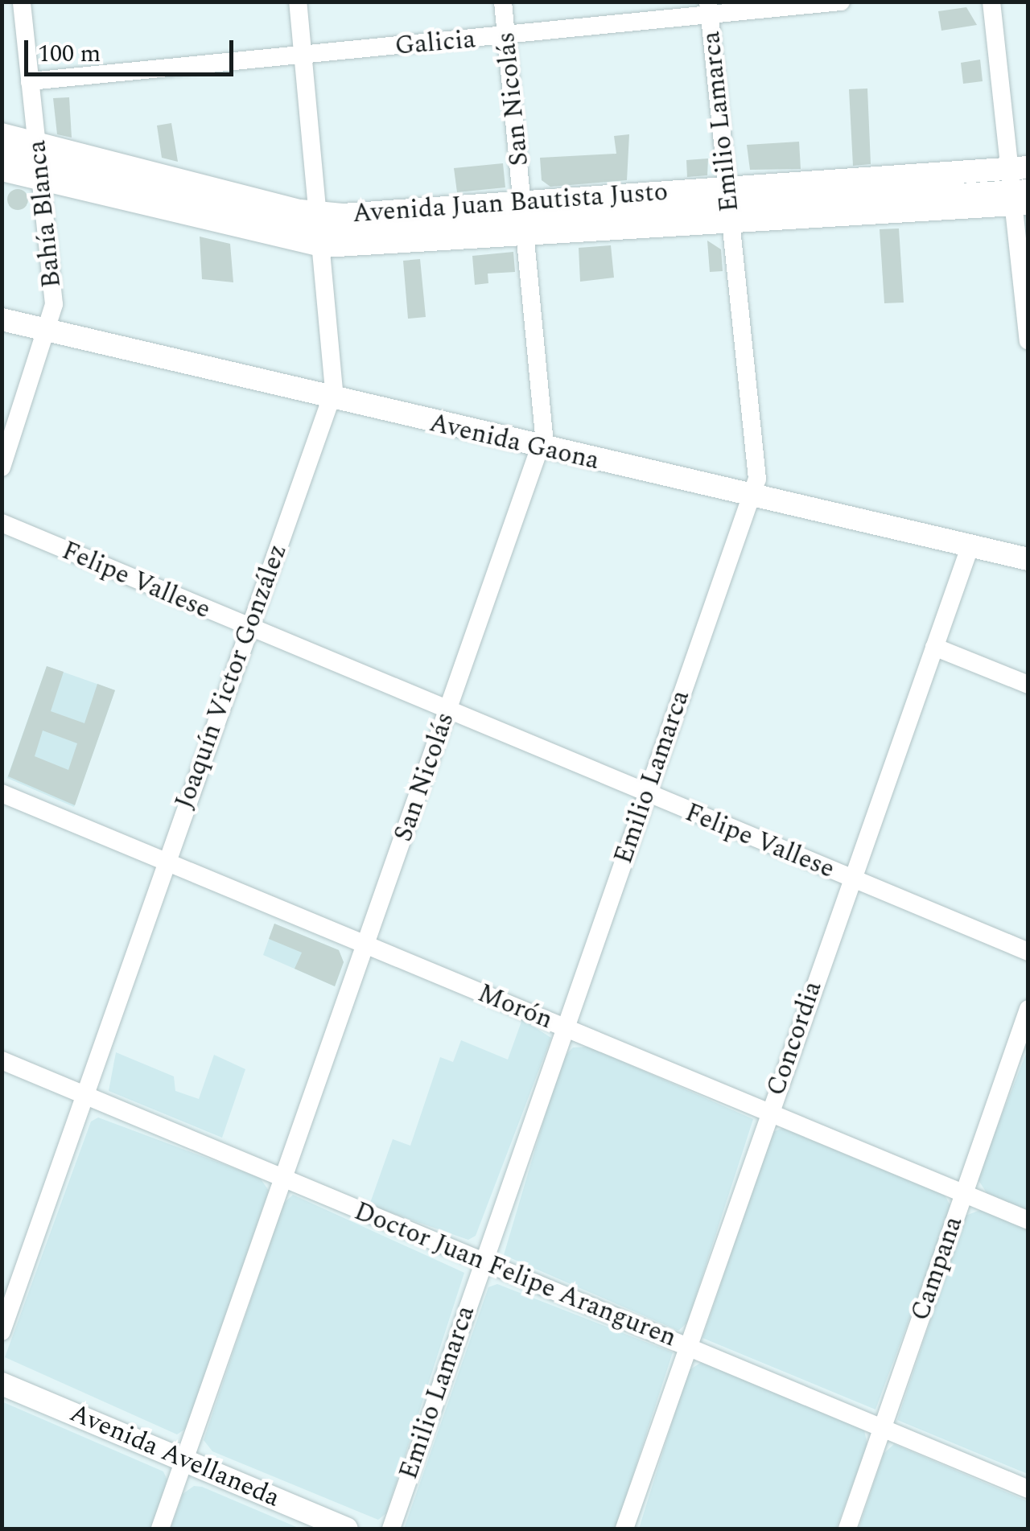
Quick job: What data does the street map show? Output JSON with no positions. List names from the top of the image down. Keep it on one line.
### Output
{"streets":{"main road":["Avenida Juan Bautista Justo","Avenida Gaona","Avenida Avellaneda"],"street":["Galicia","San Nicolás","Emilio Lamarca","Bahía Blanca","Felipe Vallese","Joaquín Victor González","Morón","Concordia","Campana","Doctor Juan Felipe Aranguren"]},"crossings":[["Galicia","San Nicolás"],["Galicia","Emilio Lamarca"],["Galicia","Bahía Blanca"],["Galicia","Joaquín Victor González"],["San Nicolás","Avenida Juan Bautista Justo"],["San Nicolás","Avenida Gaona"],["San Nicolás","Felipe Vallese"],["San Nicolás","Morón"],["San Nicolás","Doctor Juan Felipe Aranguren"],["San Nicolás","Avenida Avellaneda"],["Emilio Lamarca","Avenida Juan Bautista Justo"],["Emilio Lamarca","Avenida Gaona"],["Emilio Lamarca","Felipe Vallese"],["Emilio Lamarca","Morón"],["Emilio Lamarca","Doctor Juan Felipe Aranguren"],["Avenida Juan Bautista Justo","Bahía Blanca"],["Avenida Juan Bautista Justo","Joaquín Victor González"],["Bahía Blanca","Avenida Gaona"],["Avenida Gaona","Joaquín Victor González"],["Avenida Gaona","Concordia"],["Felipe Vallese","Joaquín Victor González"],["Felipe Vallese","Concordia"],["Joaquín Victor González","Morón"],["Joaquín Victor González","Doctor Juan Felipe Aranguren"],["Morón","Concordia"],["Morón","Campana"],["Concordia","Doctor Juan Felipe Aranguren"],["Campana","Doctor Juan Felipe Aranguren"]],"scale_bar":"100 m"}
